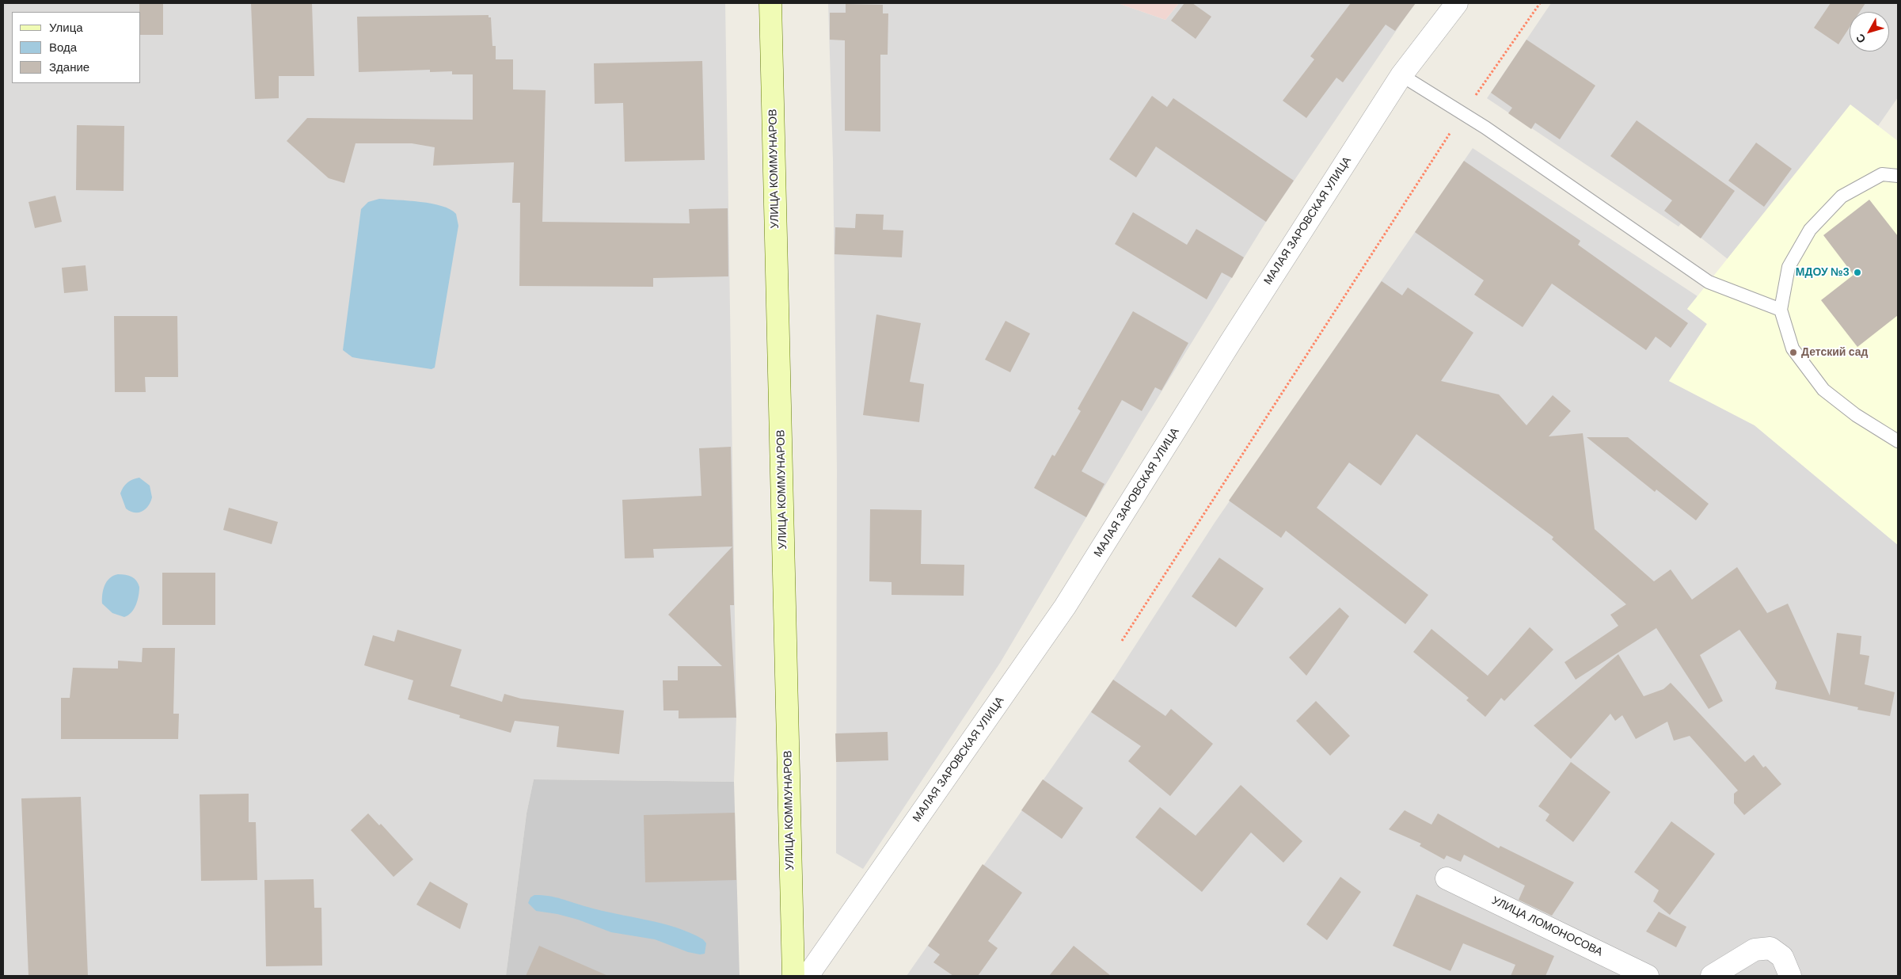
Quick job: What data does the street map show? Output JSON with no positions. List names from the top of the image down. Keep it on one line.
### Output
{"streets":{"street":["УЛИЦА КОММУНАРОВ","МАЛАЯ ЗАРОВСКАЯ УЛИЦА","УЛИЦА ЛОМОНОСОВА"]},"places":["МДОУ №3","Детский сад"],"legend":["Улица","Вода","Здание"],"north":"bottom left"}
